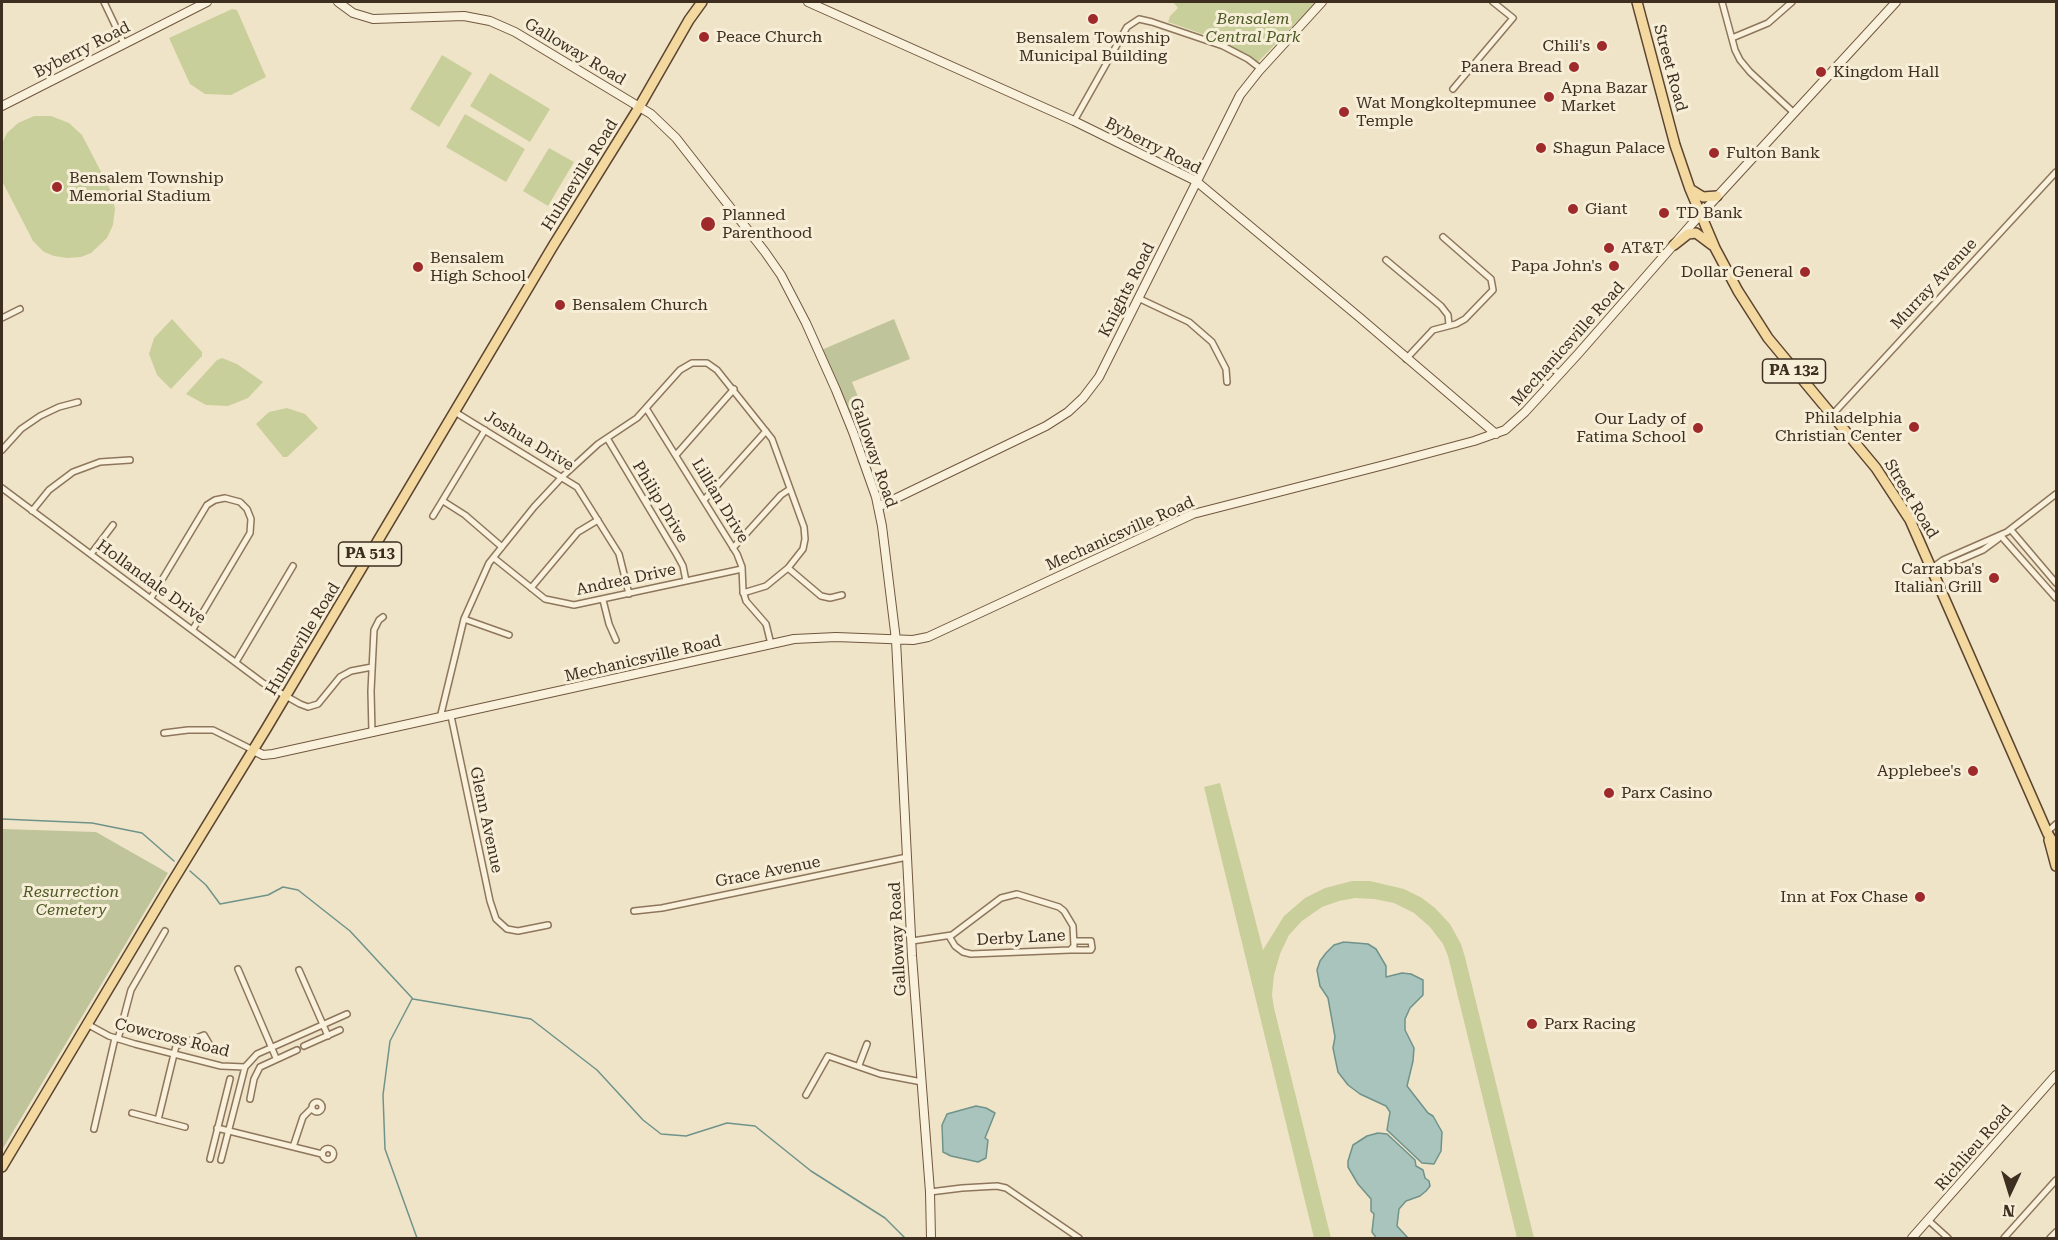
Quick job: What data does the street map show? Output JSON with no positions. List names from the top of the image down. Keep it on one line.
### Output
{"streets":{"main road":["Street Road","Hulmeville Road","PA 132","PA 513"],"street":["Byberry Road","Galloway Road","Murray Avenue","Knights Road","Mechanicsville Road","Joshua Drive","Lillian Drive","Philip Drive","Andrea Drive","Hollandale Drive","Glenn Avenue","Grace Avenue","Derby Lane","Cowcross Road","Richlieu Road"]},"crossings":[["Byberry Road","Knights Road"],["Byberry Road","Mechanicsville Road"],["Galloway Road","Hulmeville Road"],["Galloway Road","Knights Road"],["Galloway Road","Mechanicsville Road"],["Galloway Road","Grace Avenue"],["Galloway Road","Derby Lane"],["Street Road","Murray Avenue"],["Street Road","Mechanicsville Road"],["Hulmeville Road","Mechanicsville Road"],["Hulmeville Road","Joshua Drive"],["Hulmeville Road","Hollandale Drive"],["Hulmeville Road","Cowcross Road"],["Mechanicsville Road","Glenn Avenue"],["Joshua Drive","Andrea Drive"],["Lillian Drive","Andrea Drive"],["Philip Drive","Andrea Drive"]],"parks":["Bensalem Central Park","Resurrection Cemetery"],"places":["Bensalem Township Municipal Building","Peace Church","Chili's","Panera Bread","Kingdom Hall","Apna Bazar Market","Wat Mongkoltepmunee Temple","Shagun Palace","Fulton Bank","Bensalem Township Memorial Stadium","Giant","TD Bank","Planned Parenthood","AT&T","Papa John's","Bensalem High School","Dollar General","Bensalem Church","Philadelphia Christian Center","Our Lady of Fatima School","Carrabba's Italian Grill","Applebee's","Parx Casino","Inn at Fox Chase","Parx Racing"],"north":"bottom"}
